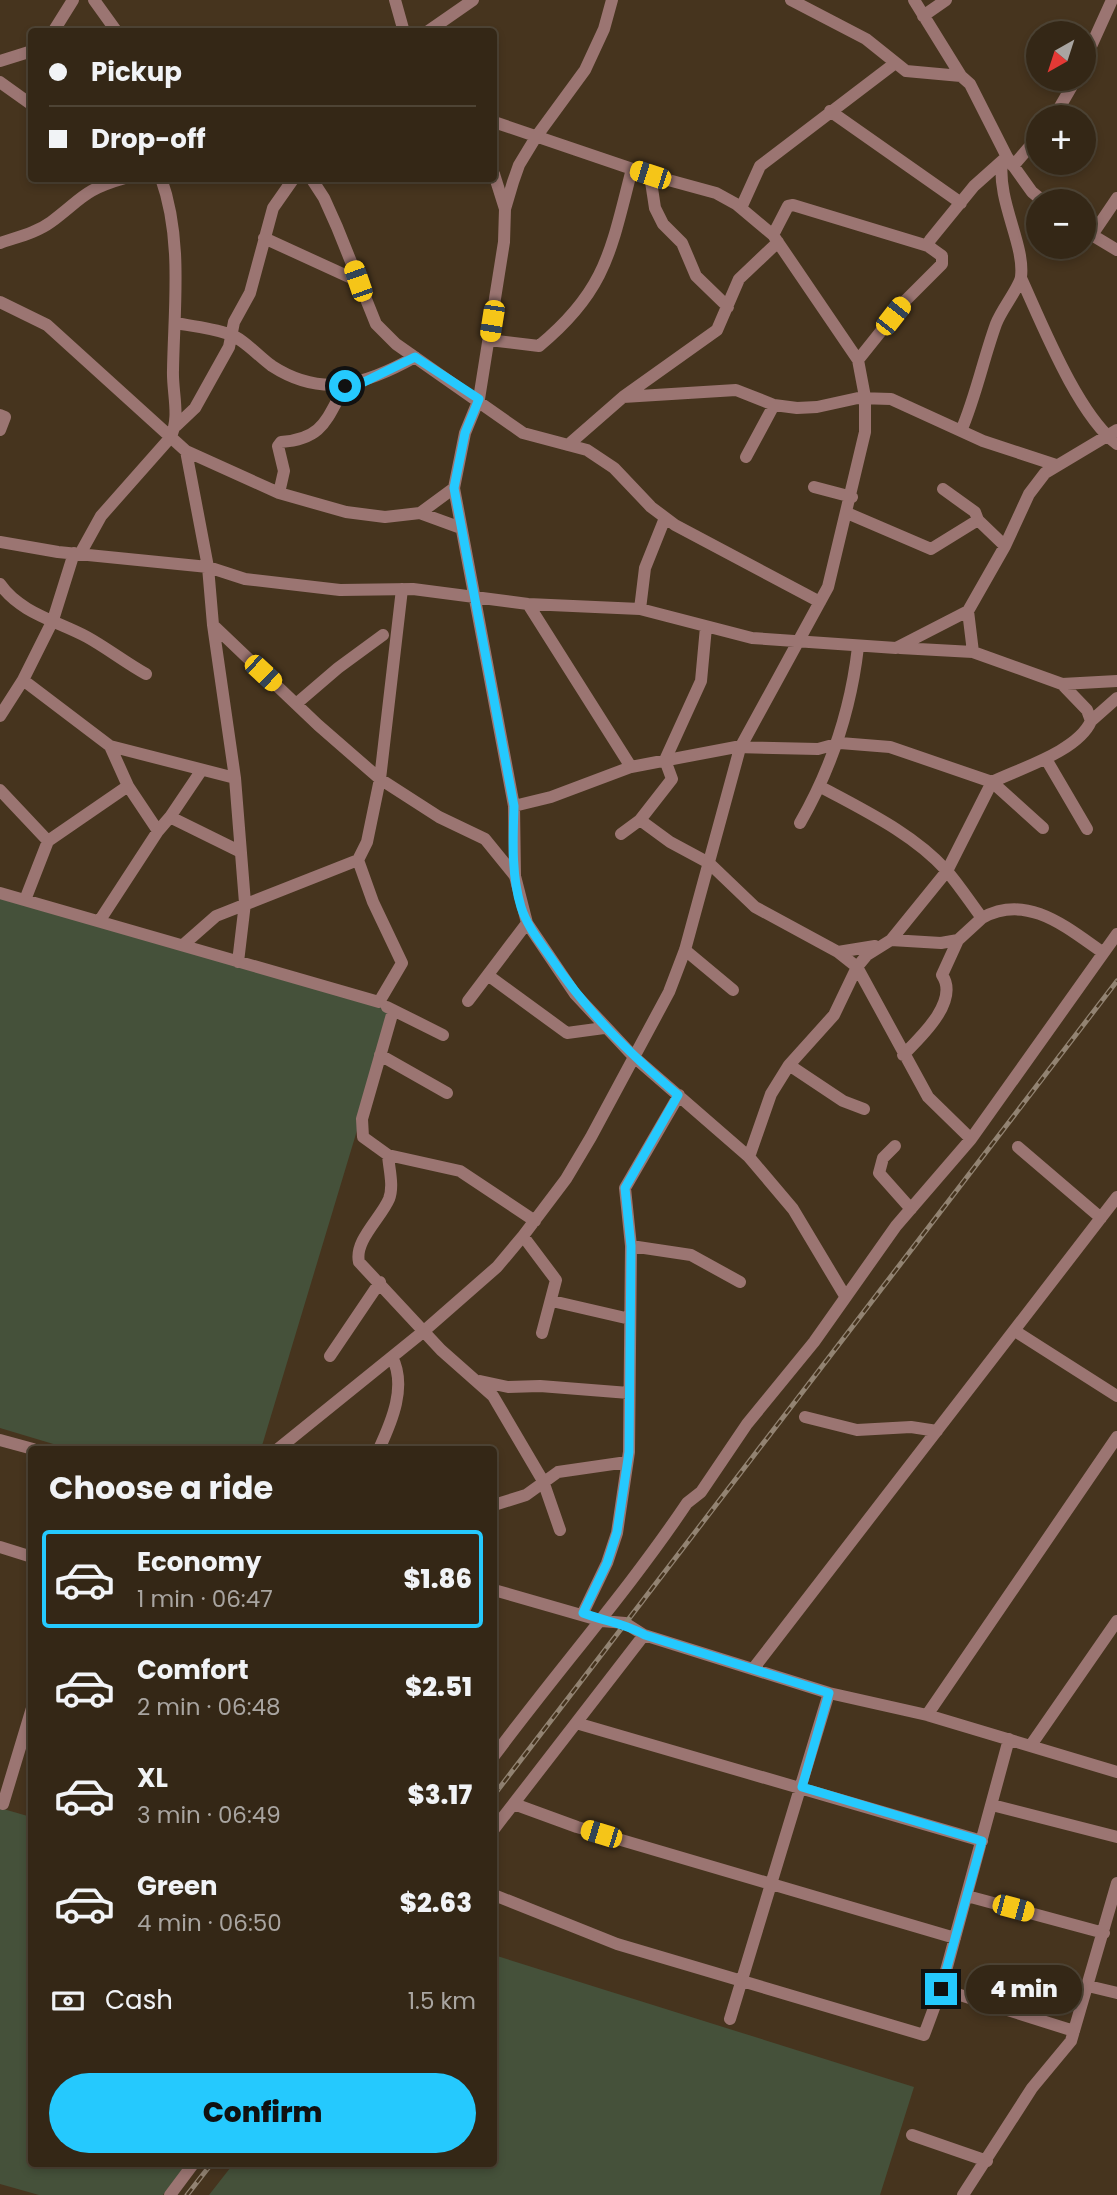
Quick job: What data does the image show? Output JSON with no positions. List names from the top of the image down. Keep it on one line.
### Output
{"north":"bottom left","page":{"map_buttons":["+","−"],"banner":["Pickup","Drop-off"],"heading":"Choose a ride","list":[{"name":"Economy","note":"1 min · 06:47","value":"$1.86"},{"name":"Comfort","note":"2 min · 06:48","value":"$2.51"},{"name":"XL","note":"3 min · 06:49","value":"$3.17"},{"name":"Green","note":"4 min · 06:50","value":"$2.63"}],"pay":["Cash","1.5 km"],"bubble":"4 min","buttons":"Confirm"}}
